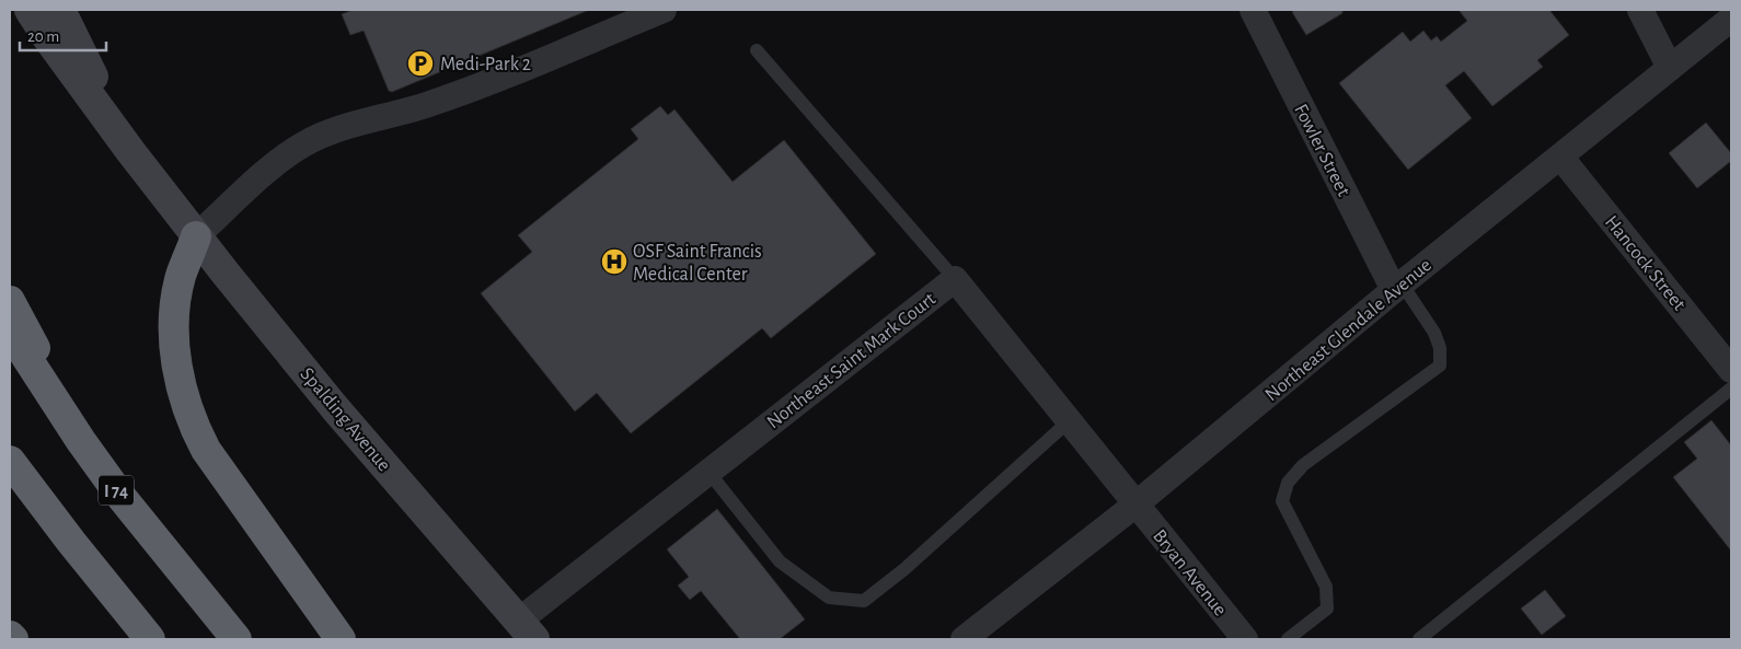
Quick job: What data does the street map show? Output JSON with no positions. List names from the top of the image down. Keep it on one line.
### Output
{"streets":{"highway":["I 74"],"main road":["Spalding Avenue"],"street":["Fowler Street","Hancock Street","Northeast Glendale Avenue","Northeast Saint Mark Court","Bryan Avenue"]},"crossings":[["Fowler Street","Northeast Glendale Avenue"],["Hancock Street","Northeast Glendale Avenue"],["Northeast Glendale Avenue","Northeast Saint Mark Court"],["Northeast Glendale Avenue","Bryan Avenue"],["Northeast Saint Mark Court","Spalding Avenue"],["Northeast Saint Mark Court","Bryan Avenue"]],"places":{"parking":["Medi-Park 2"],"hospital":["OSF Saint Francis Medical Center"]},"scale_bar":"20 m"}
